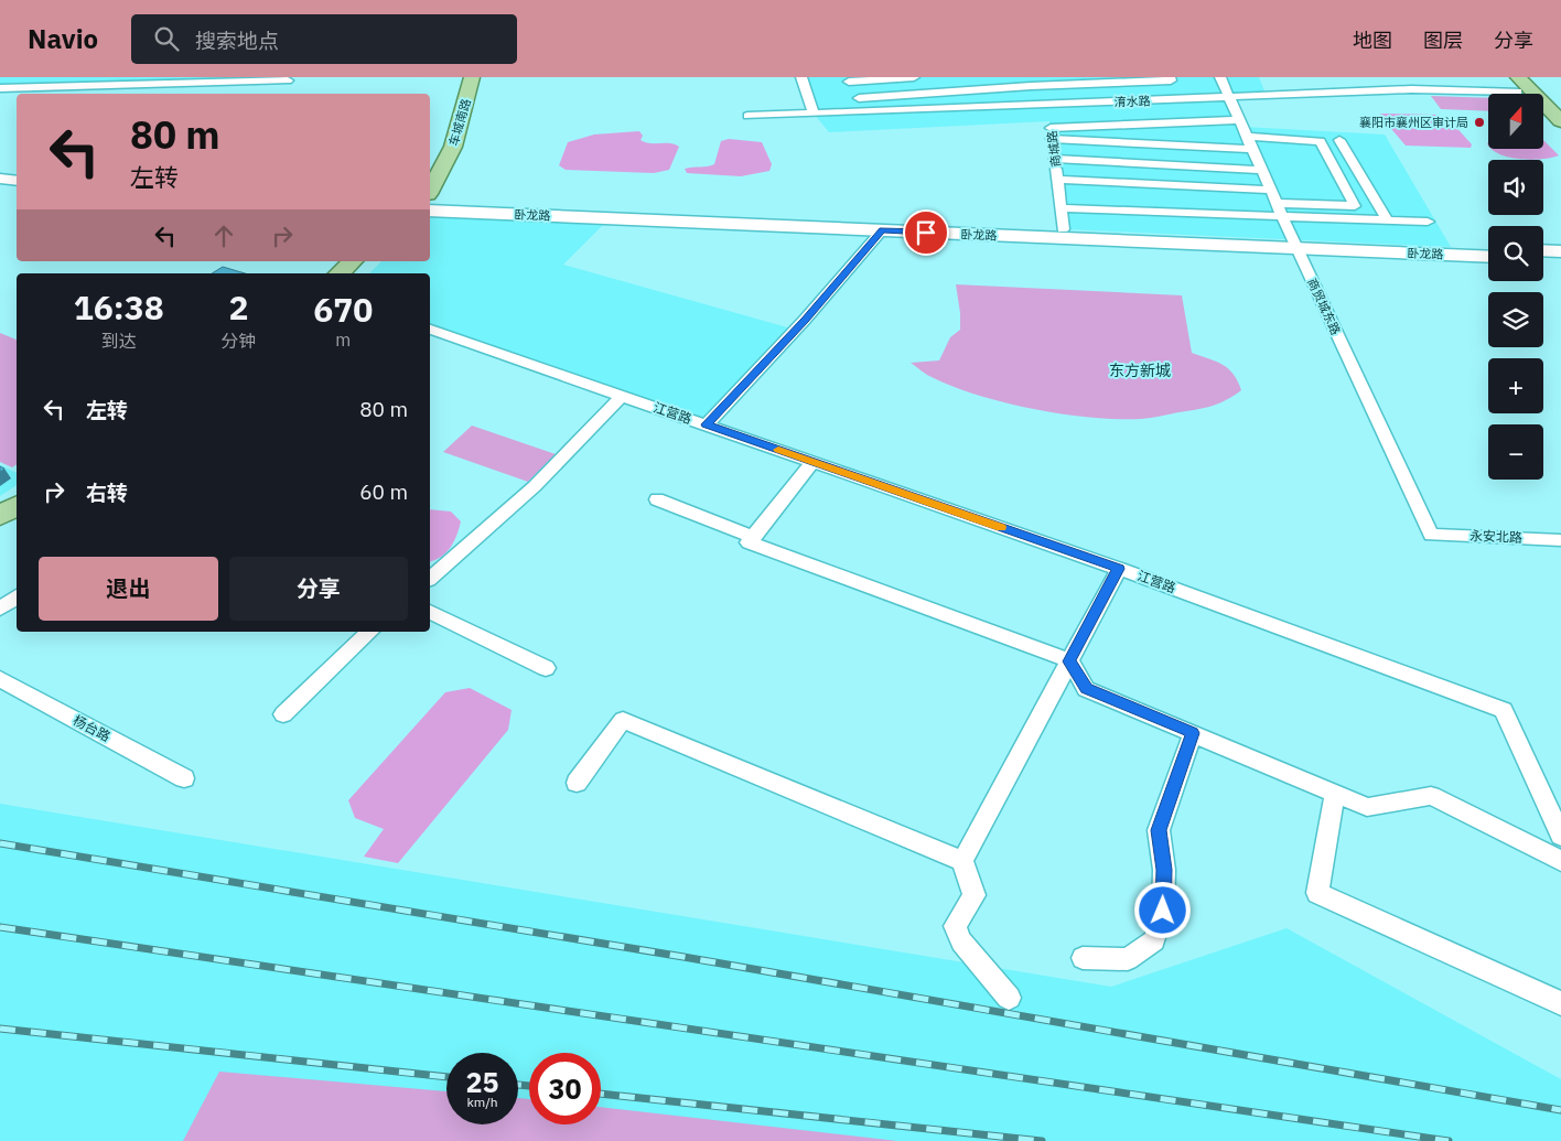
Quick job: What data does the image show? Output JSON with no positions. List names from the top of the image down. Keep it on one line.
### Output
{"streets":{"main road":["车城南路","卧龙路"],"street":["淯水路","商城路","商贸城东路","江营路","永安北路","杨台路"]},"crossings":[["淯水路","商城路"],["淯水路","商贸城东路"],["商城路","卧龙路"],["卧龙路","商贸城东路"],["商贸城东路","永安北路"]],"districts":["东方新城"],"places":["襄阳市襄州区审计局"],"north":"top","page":{"header":"Navio","search":"搜索地点","nav":["地图","图层","分享"],"map_buttons":["+","−"],"turn":["80 m","左转"],"eta":["16:38","到达","2","分钟","670","m"],"list":[{"name":"左转","value":"80 m"},{"name":"右转","value":"60 m"}],"buttons":["退出","分享"],"speed":"25 km/h","limit":"30"}}
